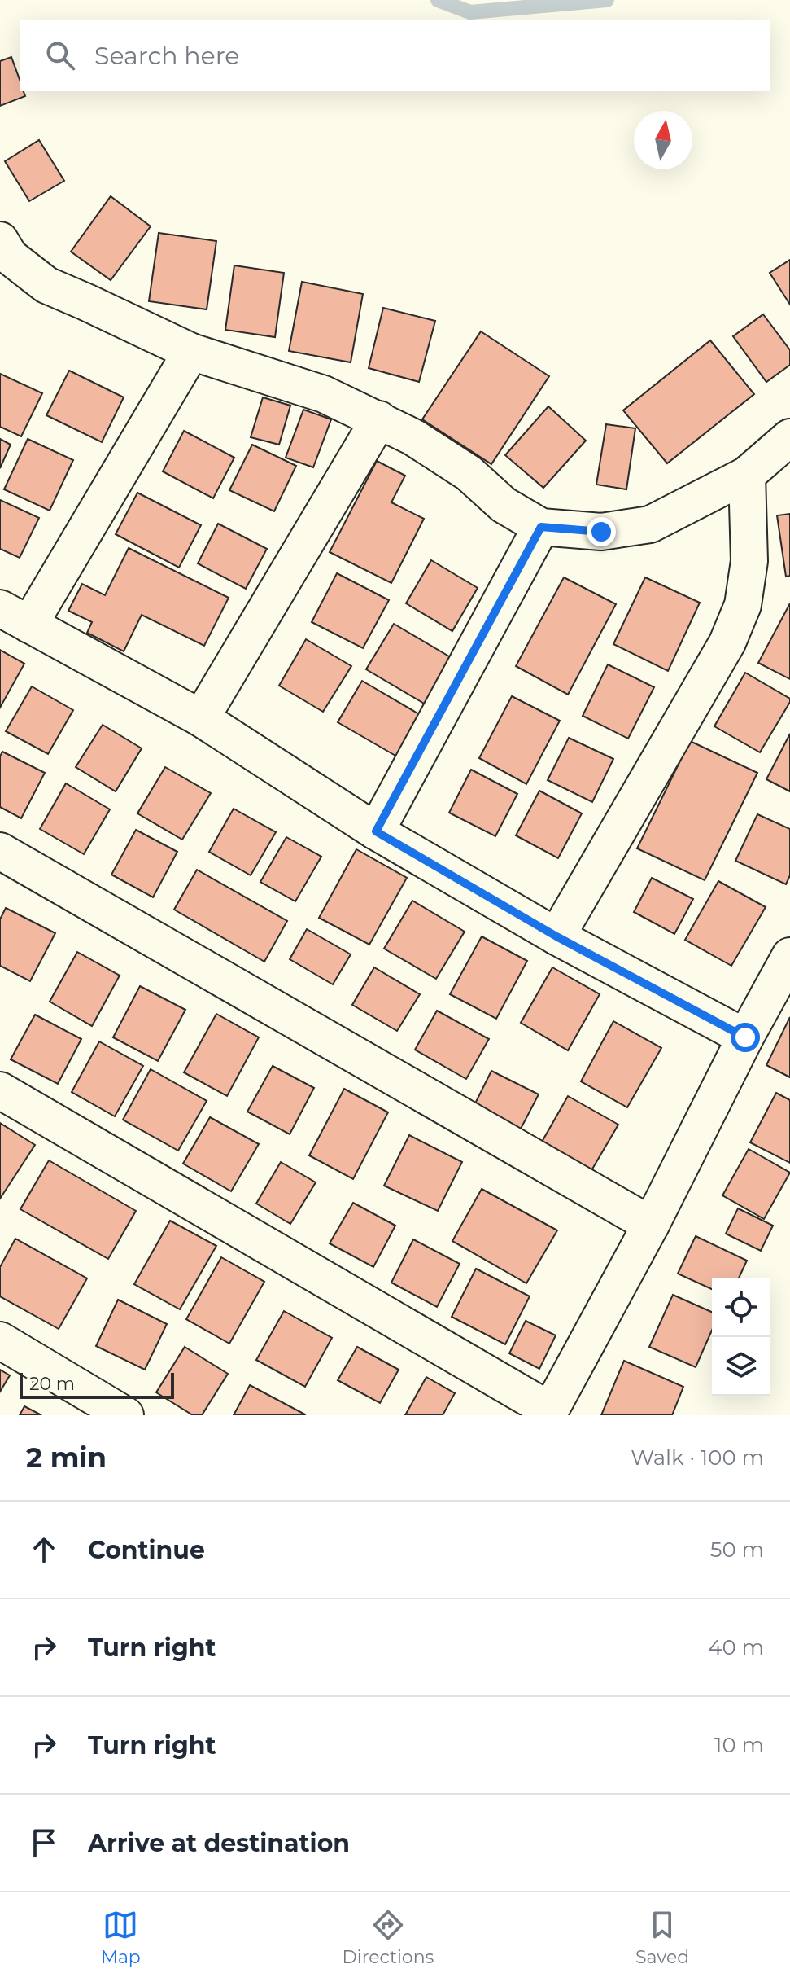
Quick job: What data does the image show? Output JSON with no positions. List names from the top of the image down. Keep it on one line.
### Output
{"scale_bar":"20 m","north":"top","page":{"search":"Search here","scale":"20 m","heading":["2 min","Walk · 100 m"],"list":[["Continue","50 m"],["Turn right","40 m"],["Turn right","10 m"],"Arrive at destination"],"nav":["Map","Directions","Saved"]}}
